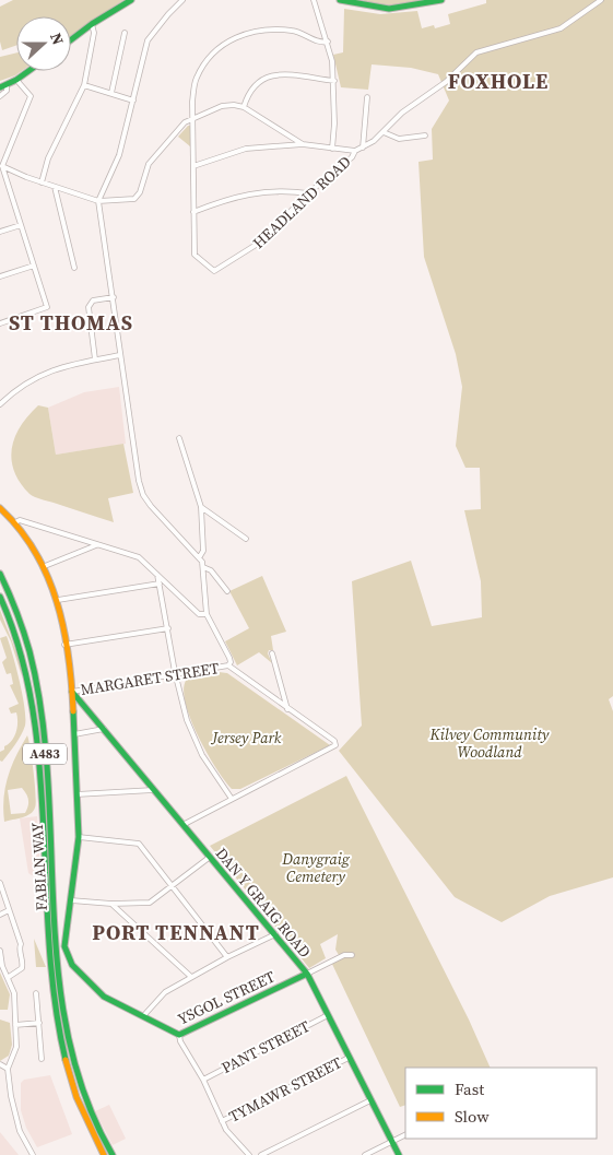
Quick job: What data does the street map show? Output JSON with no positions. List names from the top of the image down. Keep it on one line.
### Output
{"streets":{"main road":["A483","FABIAN WAY","DAN Y GRAIG ROAD","YSGOL STREET"],"street":["HEADLAND ROAD","MARGARET STREET","PANT STREET","TYMAWR STREET"]},"crossings":[["MARGARET STREET","DAN Y GRAIG ROAD"],["DAN Y GRAIG ROAD","YSGOL STREET"],["DAN Y GRAIG ROAD","PANT STREET"],["DAN Y GRAIG ROAD","TYMAWR STREET"]],"districts":["FOXHOLE","ST THOMAS","PORT TENNANT"],"parks":["Kilvey Community Woodland","Jersey Park","Danygraig Cemetery"],"legend":["Fast","Slow"],"north":"right"}
